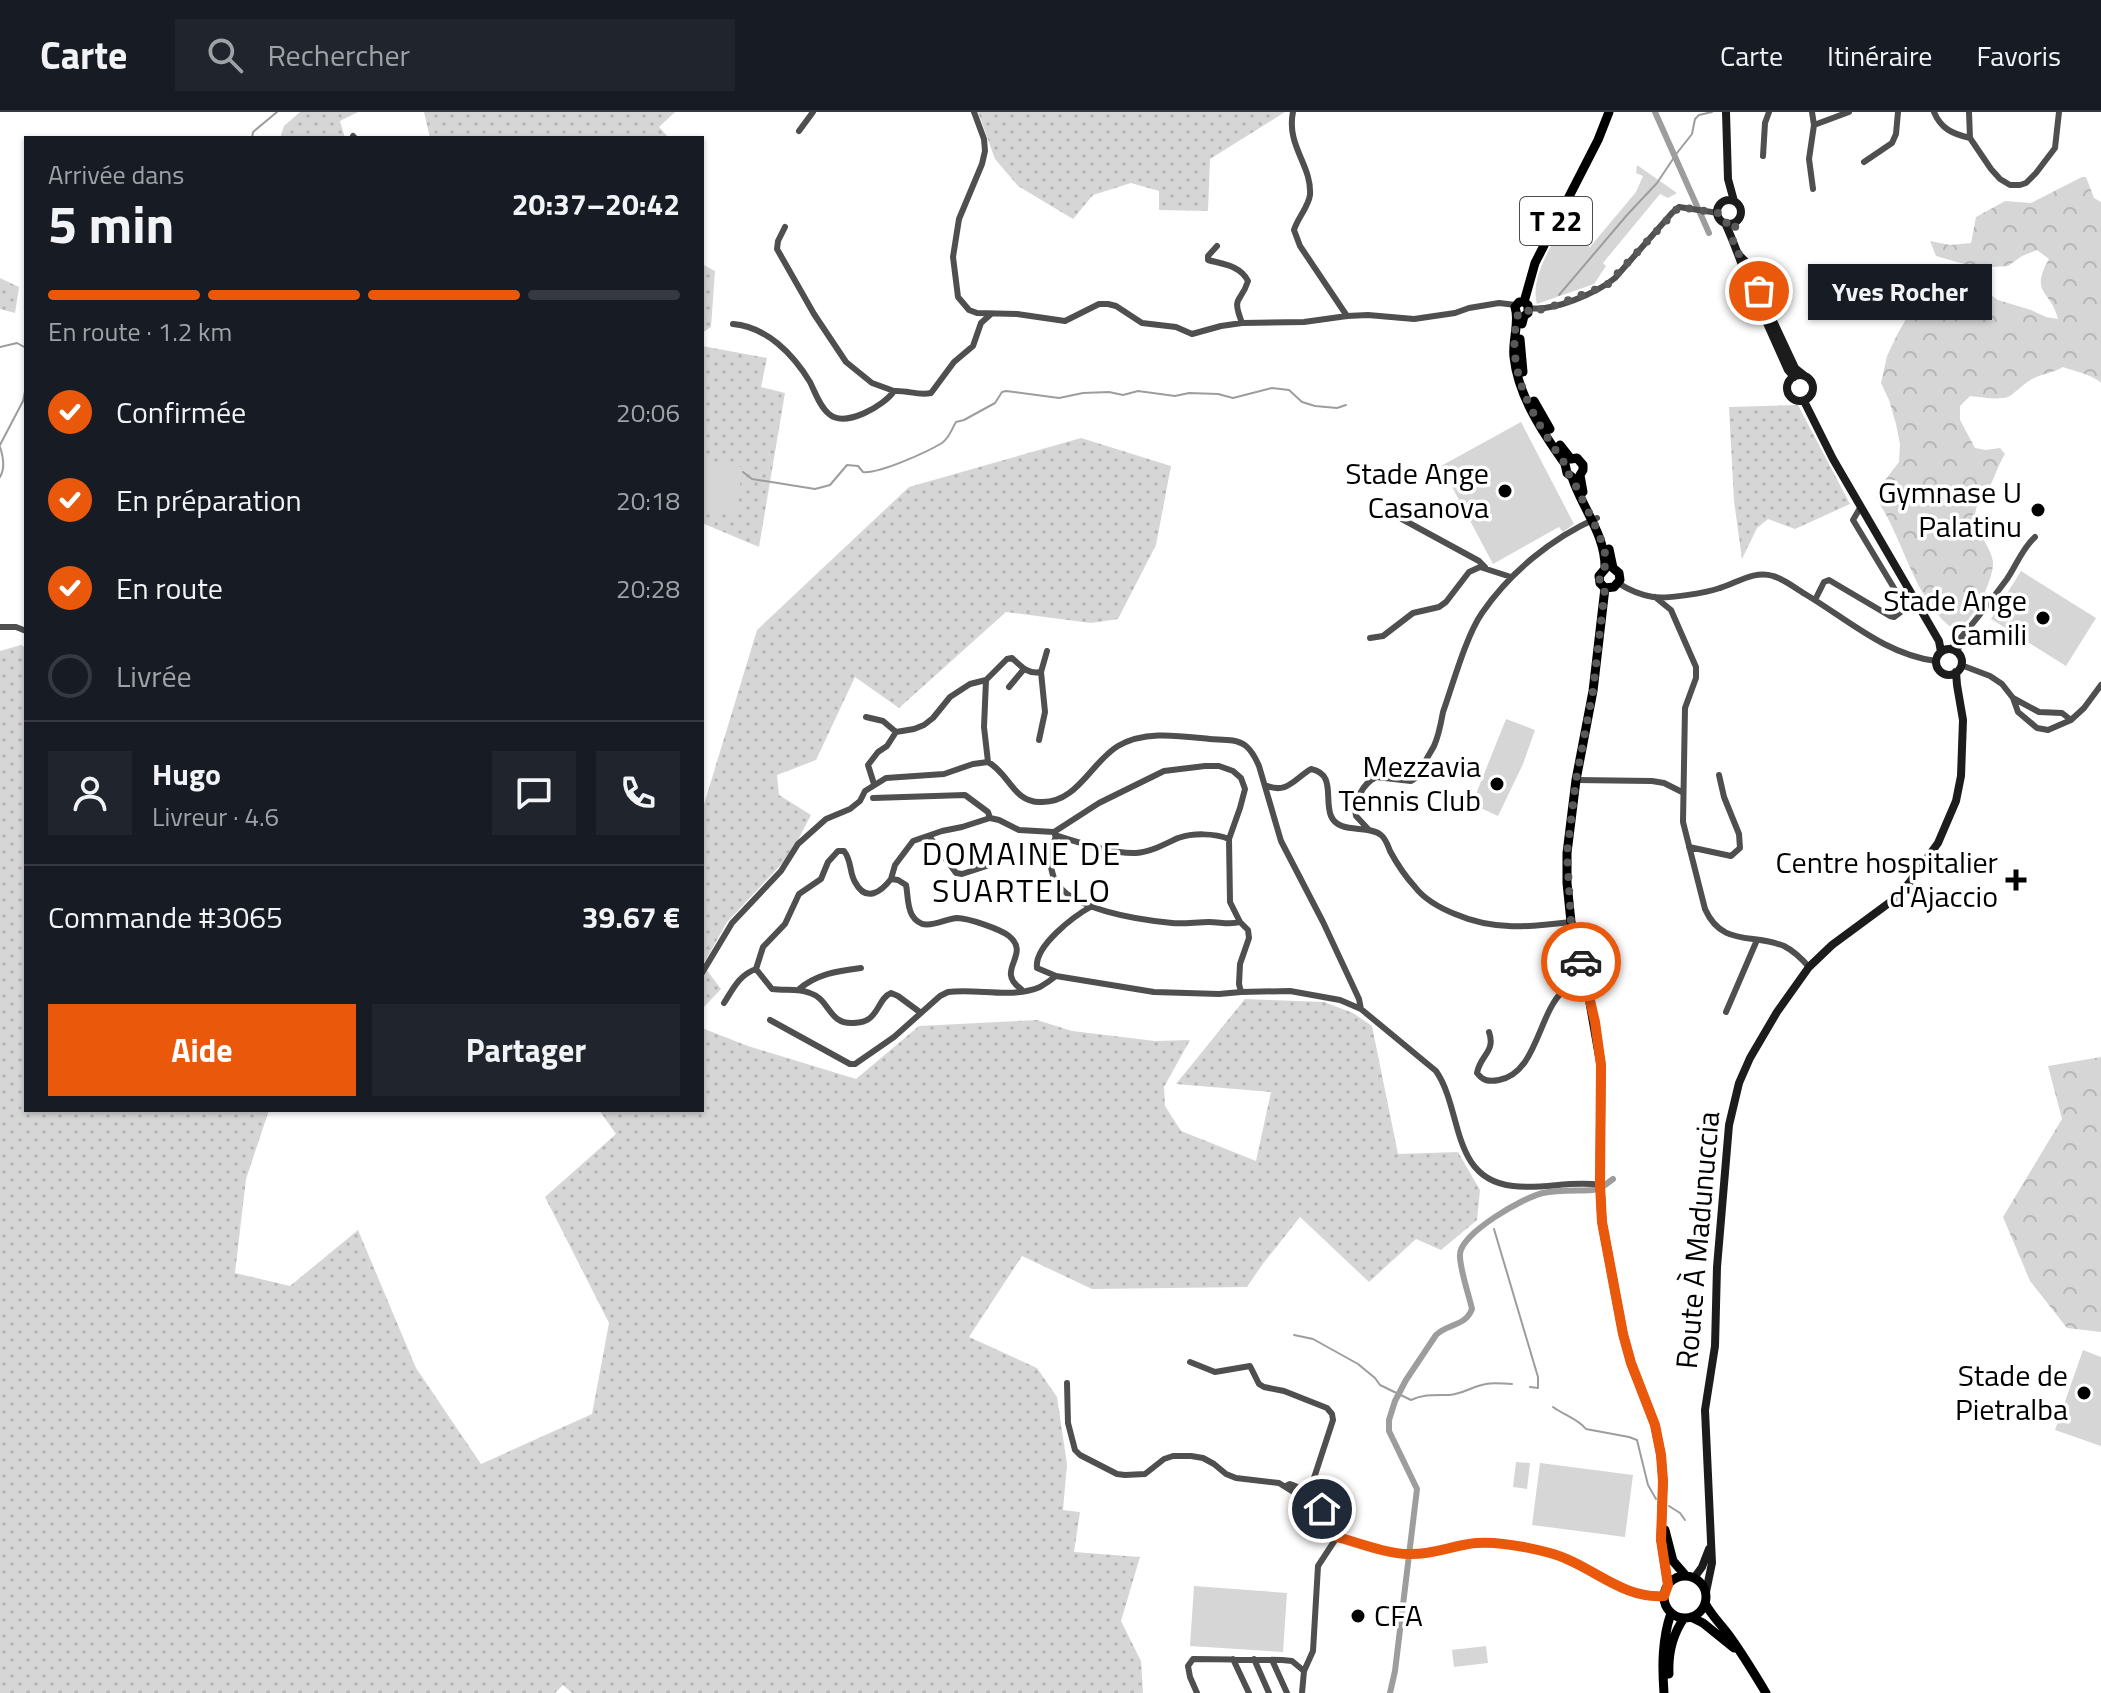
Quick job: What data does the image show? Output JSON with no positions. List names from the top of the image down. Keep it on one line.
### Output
{"streets":{"main road":["T 22","Route À Madunuccia"]},"districts":["DOMAINE DE SUARTELLO"],"places":{"other":["Yves Rocher","Stade Ange Casanova","Gymnase U Palatinu","Stade Ange Camili","Mezzavia Tennis Club","Stade de Pietralba","CFA"],"health":["Centre hospitalier d'Ajaccio"]},"page":{"header":"Carte","search":"Rechercher","nav":["Carte","Itinéraire","Favoris"],"heading":["5 min","Arrivée dans","20:37–20:42"],"panel":["Hugo","Livreur · 4.6","Commande #3065","39.67 €"],"bubble":"Yves Rocher","bar":"En route · 1.2 km","list":[["Confirmée","20:06"],["En préparation","20:18"],["En route","20:28"],"Livrée"],"buttons":["Aide","Partager"]}}
